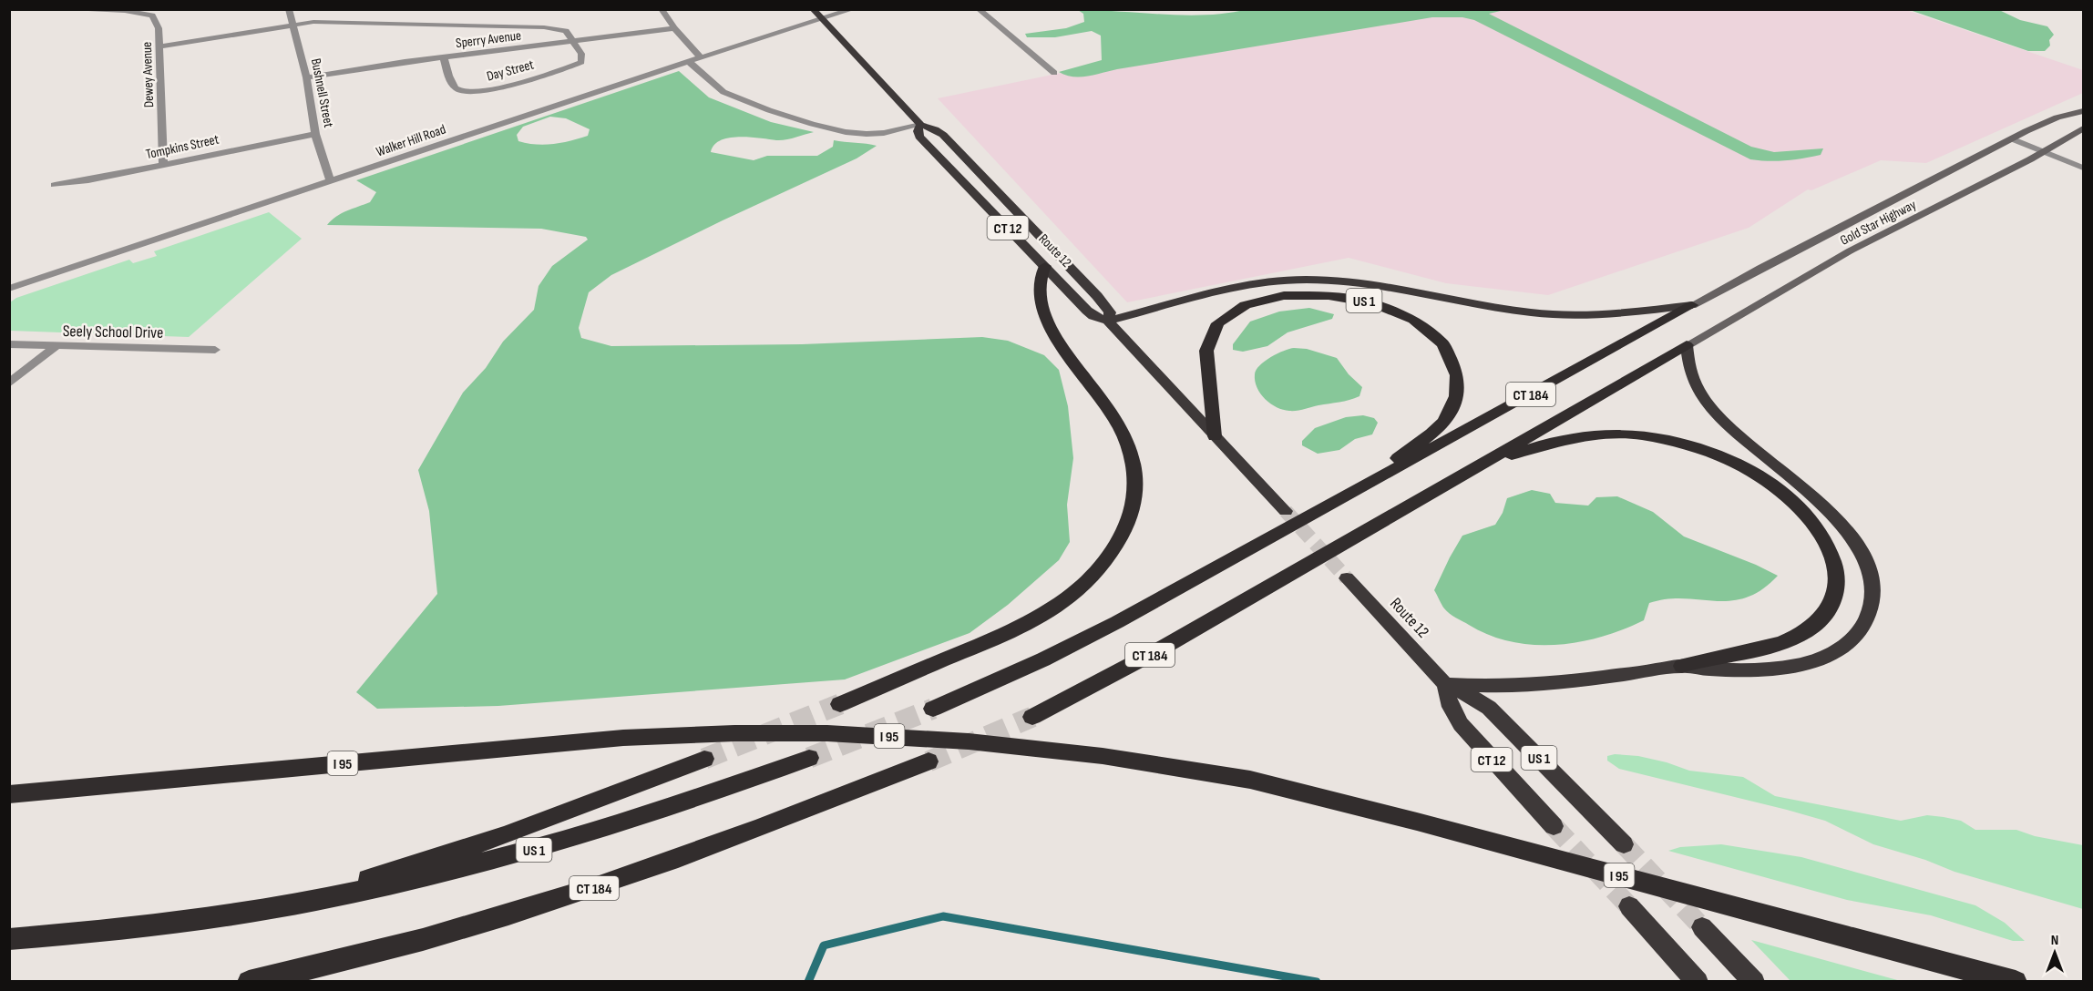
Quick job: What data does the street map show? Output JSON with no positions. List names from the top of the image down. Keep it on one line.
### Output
{"streets":{"highway":["CT 12","Route 12","US 1","CT 184","I 95"],"main road":["Gold Star Highway"],"street":["Sperry Avenue","Day Street","Dewey Avenue","Bushnell Street","Walker Hill Road","Tompkins Street","Seely School Drive"]},"crossings":[["Sperry Avenue","Day Street"],["Sperry Avenue","Bushnell Street"],["Dewey Avenue","Tompkins Street"],["Bushnell Street","Walker Hill Road"],["Bushnell Street","Tompkins Street"],["Walker Hill Road","Route 12"],["Gold Star Highway","CT 184"],["CT 12","Route 12"],["CT 12","US 1"],["Route 12","US 1"],["US 1","CT 184"]],"north":"top"}
